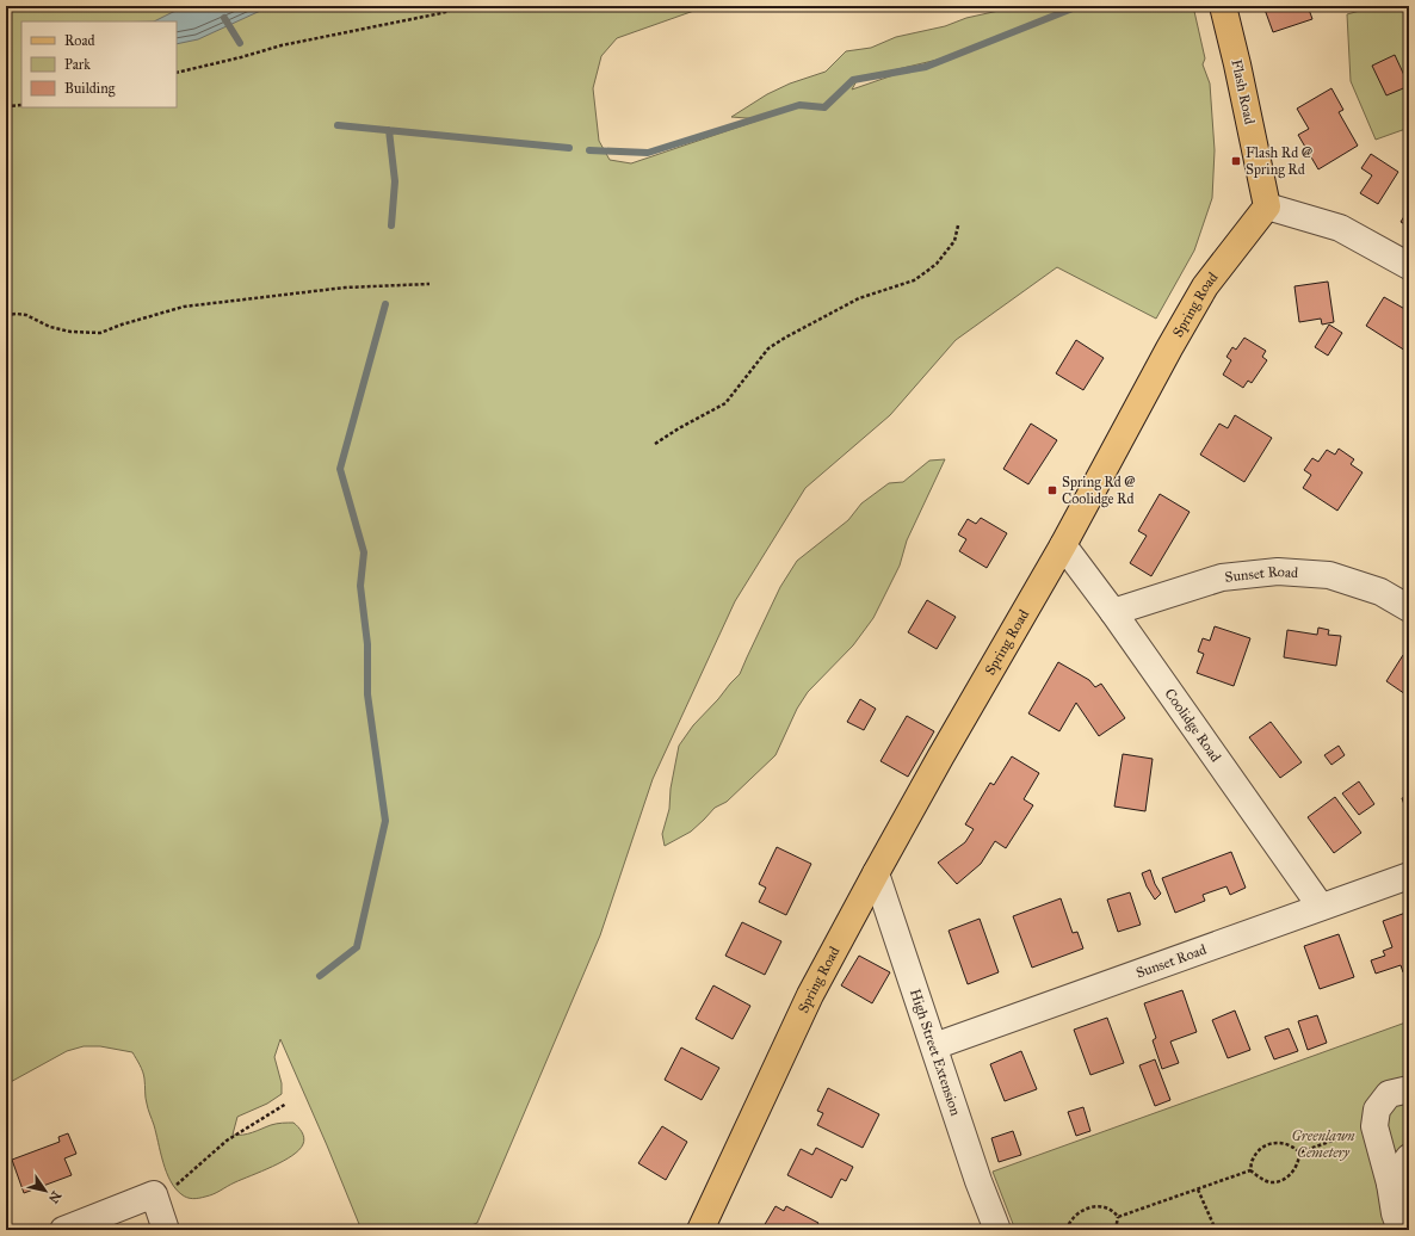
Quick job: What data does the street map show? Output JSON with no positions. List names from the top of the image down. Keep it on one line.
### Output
{"streets":{"main road":["Flash Road","Spring Road"],"street":["Sunset Road","Coolidge Road","High Street Extension"]},"crossings":[["Flash Road","Spring Road"],["Spring Road","Coolidge Road"],["Spring Road","High Street Extension"],["Sunset Road","Coolidge Road"],["Sunset Road","High Street Extension"]],"parks":["Greenlawn Cemetery"],"places":{"transit":["Flash Rd @ Spring Rd","Spring Rd @ Coolidge Rd"]},"legend":["Road","Park","Building"],"north":"bottom right"}
